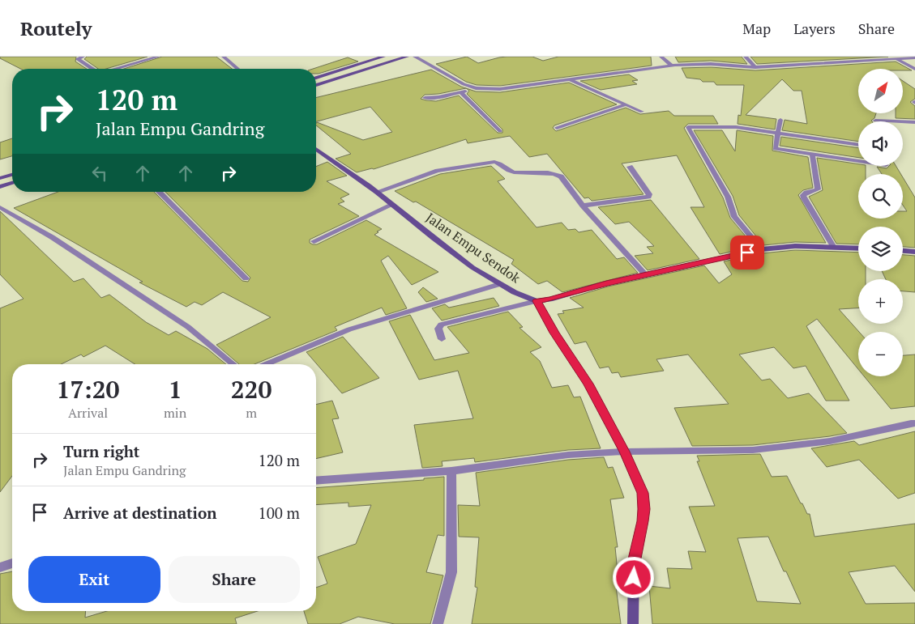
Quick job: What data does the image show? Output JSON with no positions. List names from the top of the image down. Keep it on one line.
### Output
{"streets":{"street":["Jalan Empu Sendok"]},"north":"top right","page":{"header":"Routely","nav":["Map","Layers","Share"],"map_buttons":["+","−"],"turn":["120 m","Jalan Empu Gandring"],"eta":["17:20","Arrival","1","min","220","m"],"list":[{"name":"Turn right","note":"Jalan Empu Gandring","value":"120 m"},{"name":"Arrive at destination","value":"100 m"}],"buttons":["Exit","Share"]}}
